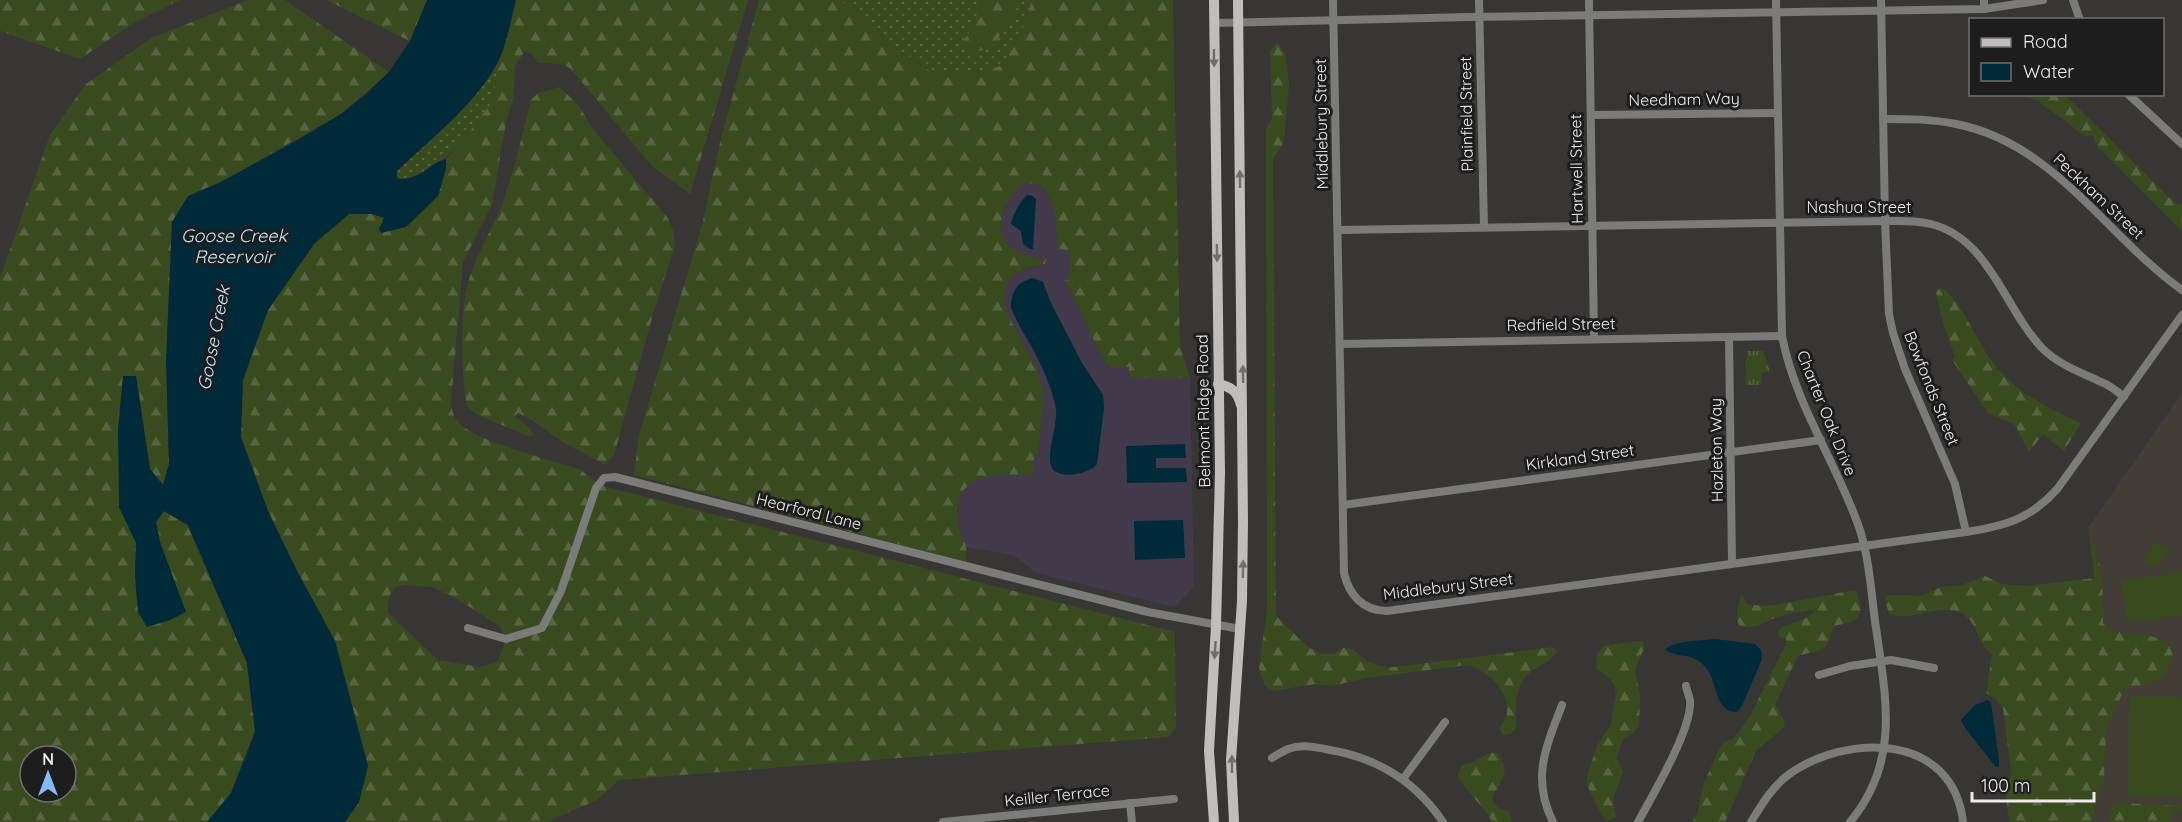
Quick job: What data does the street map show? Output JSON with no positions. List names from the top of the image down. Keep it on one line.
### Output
{"streets":{"main road":["Belmont Ridge Road"],"street":["Needham Way","Plainfield Street","Middlebury Street","Hartwell Street","Peckham Street","Nashua Street","Redfield Street","Bowfonds Street","Charter Oak Drive","Hazleton Way","Kirkland Street","Hearford Lane","Keiller Terrace"]},"crossings":[["Needham Way","Hartwell Street"],["Needham Way","Charter Oak Drive"],["Plainfield Street","Nashua Street"],["Middlebury Street","Nashua Street"],["Middlebury Street","Redfield Street"],["Middlebury Street","Bowfonds Street"],["Middlebury Street","Charter Oak Drive"],["Middlebury Street","Hazleton Way"],["Middlebury Street","Kirkland Street"],["Hartwell Street","Nashua Street"],["Hartwell Street","Redfield Street"],["Peckham Street","Bowfonds Street"],["Nashua Street","Bowfonds Street"],["Nashua Street","Charter Oak Drive"],["Redfield Street","Charter Oak Drive"],["Redfield Street","Hazleton Way"],["Belmont Ridge Road","Hearford Lane"],["Charter Oak Drive","Kirkland Street"],["Hazleton Way","Kirkland Street"]],"water":["Goose Creek Reservoir","Goose Creek"],"legend":["Road","Water"],"scale_bar":"100 m","north":"top"}
